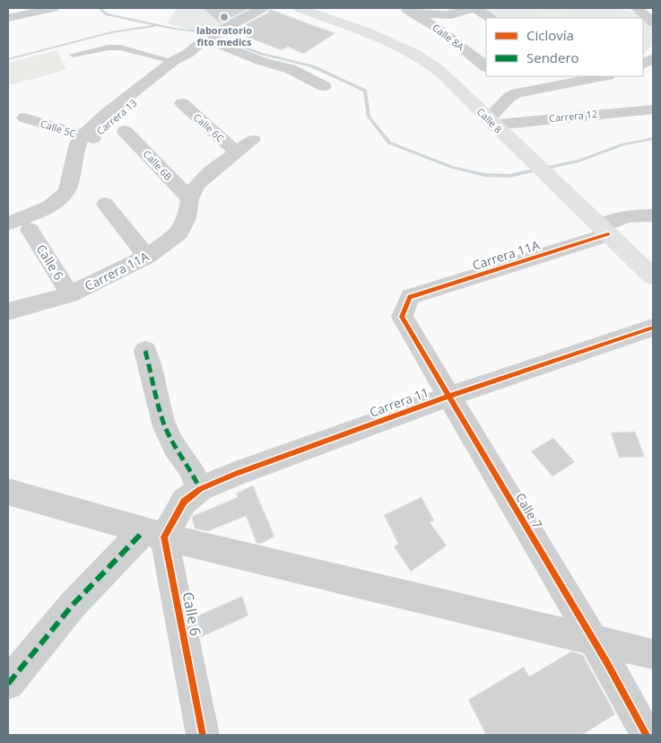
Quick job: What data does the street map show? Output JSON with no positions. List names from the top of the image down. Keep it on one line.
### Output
{"streets":{"main road":["Calle 8"],"street":["Calle 8A","Carrera 12","Carrera 13","Calle 6C","Calle 5C","Calle 6B","Carrera 11A","Calle 6","Carrera 11","Calle 7"]},"crossings":[["Carrera 12","Calle 8"],["Carrera 13","Calle 5C"],["Carrera 13","Calle 6"],["Calle 8","Carrera 11A"],["Calle 6C","Carrera 11A"],["Calle 6B","Carrera 11A"],["Carrera 11A","Calle 6"],["Carrera 11A","Calle 7"],["Carrera 11","Calle 7"]],"places":["laboratorio fito medics"],"legend":["Ciclovía","Sendero"]}
